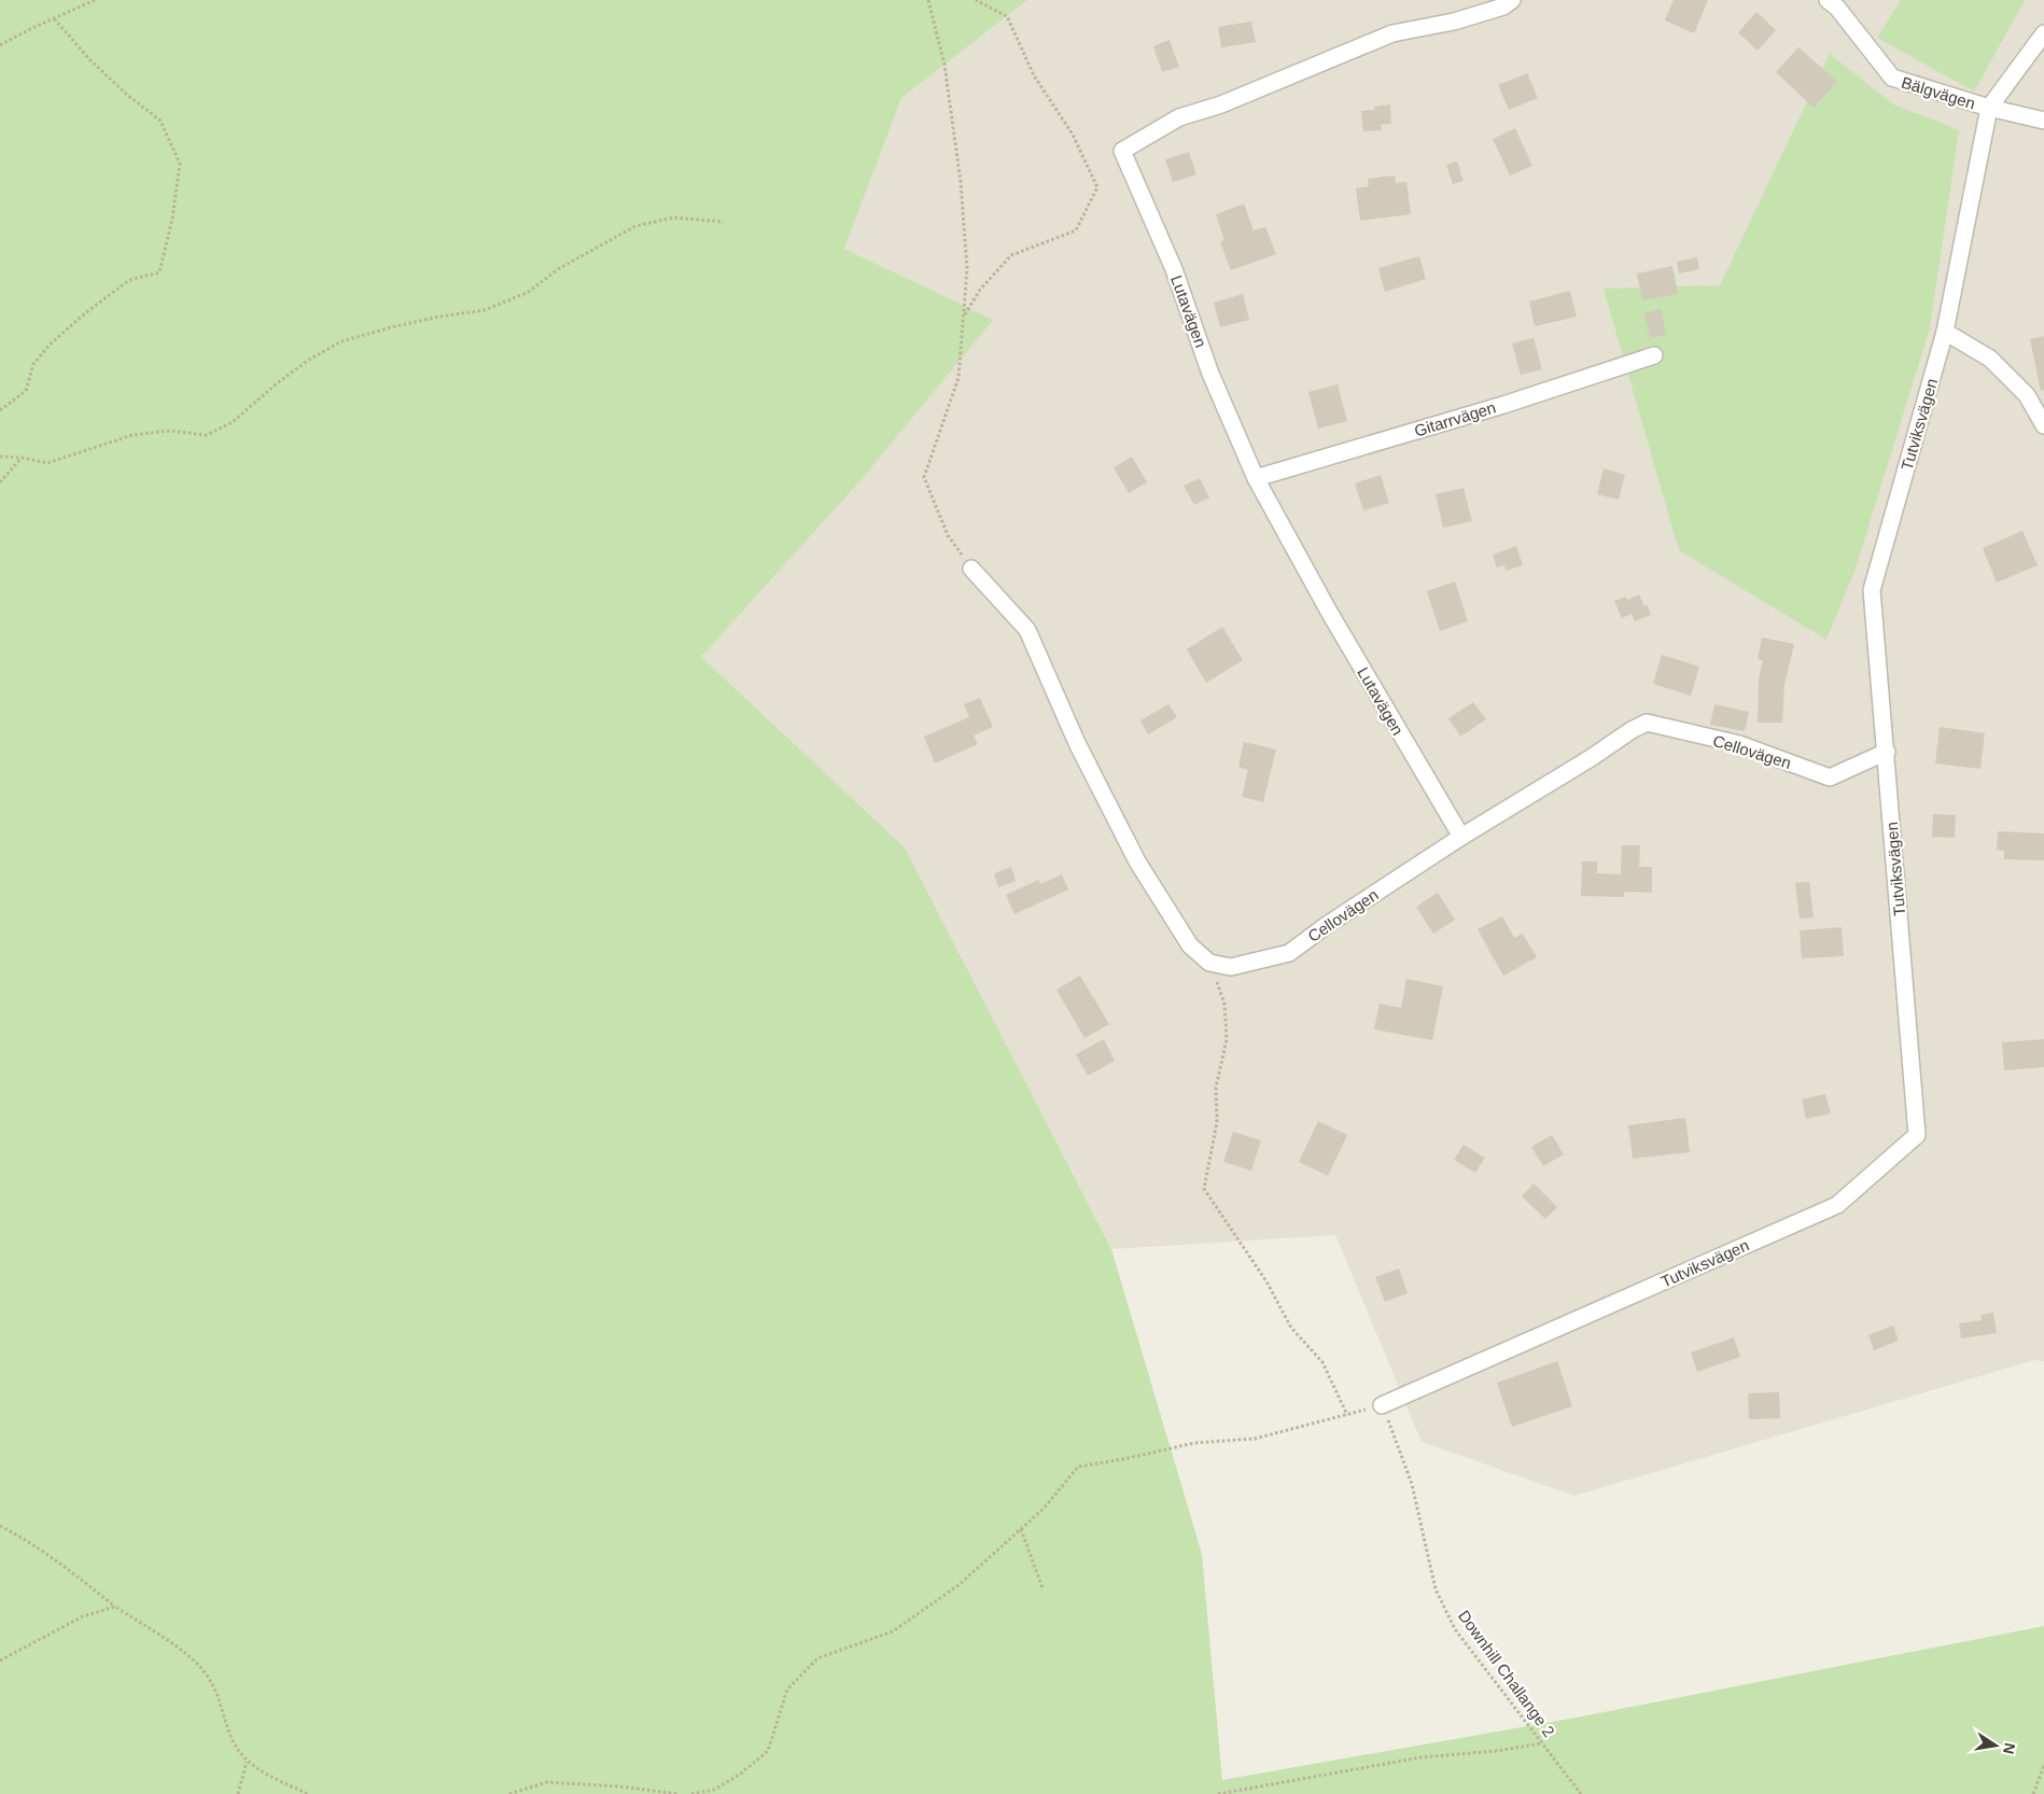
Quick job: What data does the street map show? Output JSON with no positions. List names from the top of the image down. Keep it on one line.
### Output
{"streets":{"street":["Bälgvägen","Lutavägen","Gitarrvägen","Tutviksvägen","Cellovägen"],"path":["Downhill Challange 2"]},"crossings":[["Bälgvägen","Tutviksvägen"],["Lutavägen","Gitarrvägen"],["Lutavägen","Cellovägen"],["Tutviksvägen","Cellovägen"],["Tutviksvägen","Downhill Challange 2"]],"north":"right"}
